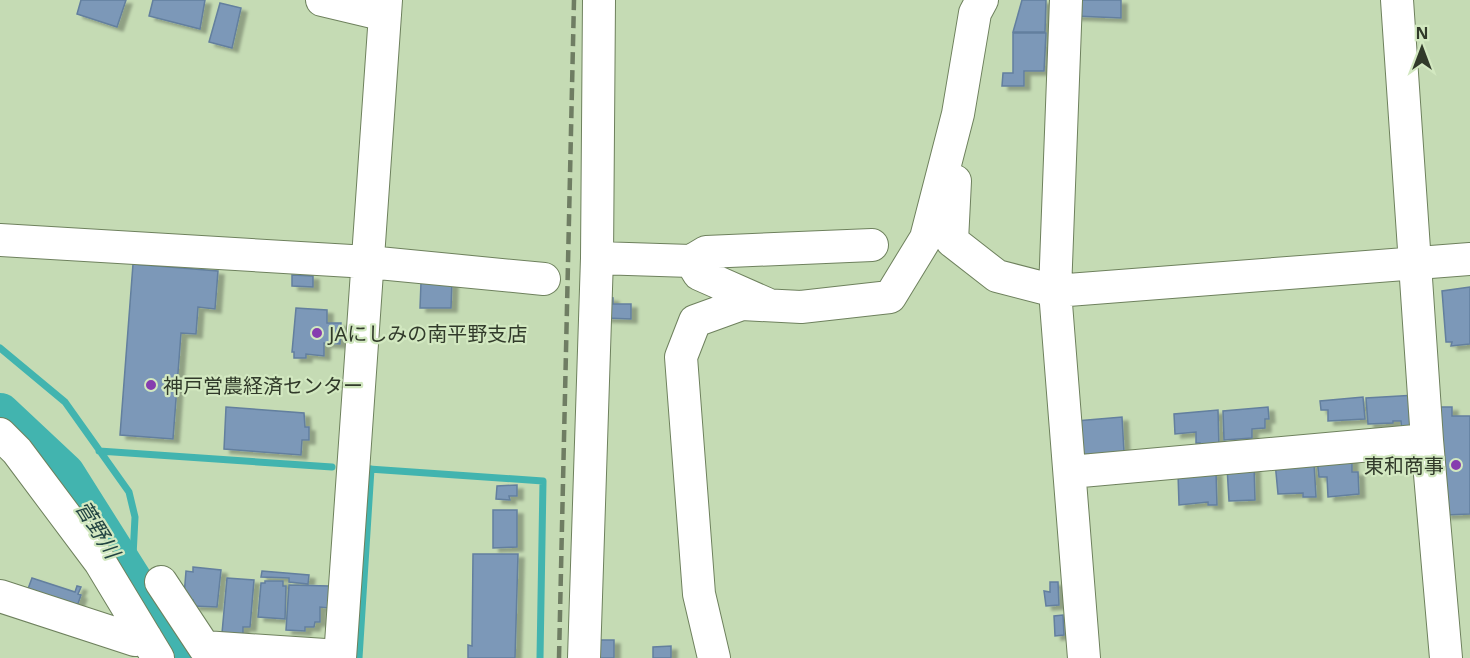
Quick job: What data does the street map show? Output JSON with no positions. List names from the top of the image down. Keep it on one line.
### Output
{"water":["菅野川"],"places":["JAにしみの南平野支店","神戸営農経済センター","東和商事"],"north":"top"}
